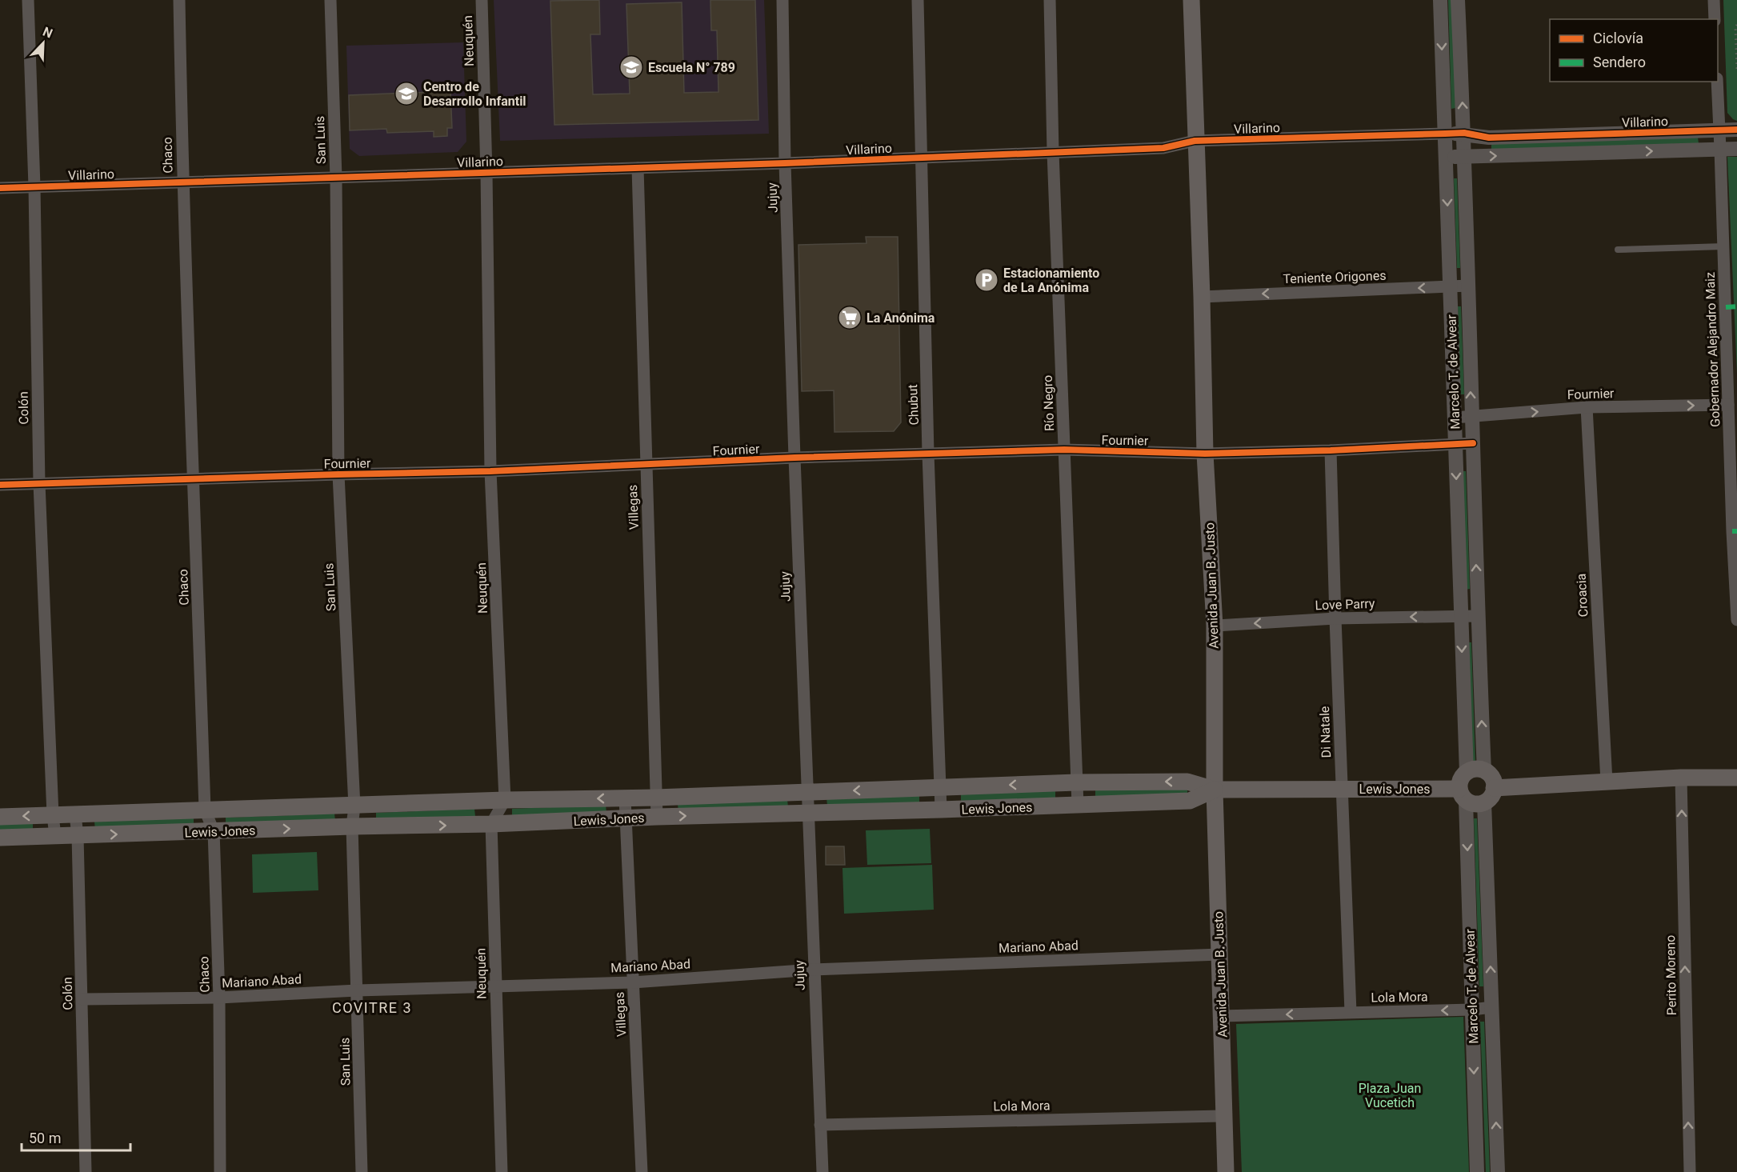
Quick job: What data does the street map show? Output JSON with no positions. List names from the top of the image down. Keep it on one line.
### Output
{"streets":{"main road":["Avenida Juan B. Justo","Lewis Jones"],"street":["Neuquén","Villarino","San Luis","Chaco","Jujuy","Teniente Origones","Gobernador Alejandro Maiz","Marcelo T. de Alvear","Fournier","Río Negro","Chubut","Colón","Villegas","Croacia","Love Parry","Di Natale","Mariano Abad","Perito Moreno","Lola Mora"]},"crossings":[["Neuquén","Villarino"],["Neuquén","Fournier"],["Neuquén","Lewis Jones"],["Neuquén","Mariano Abad"],["Villarino","San Luis"],["Villarino","Chaco"],["Villarino","Jujuy"],["Villarino","Gobernador Alejandro Maiz"],["Villarino","Marcelo T. de Alvear"],["Villarino","Río Negro"],["Villarino","Chubut"],["Villarino","Colón"],["Villarino","Villegas"],["Villarino","Avenida Juan B. Justo"],["San Luis","Fournier"],["San Luis","Lewis Jones"],["San Luis","Mariano Abad"],["Chaco","Fournier"],["Chaco","Lewis Jones"],["Chaco","Mariano Abad"],["Jujuy","Fournier"],["Jujuy","Lewis Jones"],["Jujuy","Mariano Abad"],["Jujuy","Lola Mora"],["Teniente Origones","Marcelo T. de Alvear"],["Teniente Origones","Avenida Juan B. Justo"],["Gobernador Alejandro Maiz","Fournier"],["Marcelo T. de Alvear","Fournier"],["Marcelo T. de Alvear","Love Parry"],["Marcelo T. de Alvear","Lewis Jones"],["Marcelo T. de Alvear","Lola Mora"],["Fournier","Río Negro"],["Fournier","Chubut"],["Fournier","Colón"],["Fournier","Villegas"],["Fournier","Avenida Juan B. Justo"],["Fournier","Croacia"],["Fournier","Di Natale"],["Río Negro","Lewis Jones"],["Chubut","Lewis Jones"],["Colón","Lewis Jones"],["Colón","Mariano Abad"],["Villegas","Lewis Jones"],["Villegas","Mariano Abad"],["Avenida Juan B. Justo","Love Parry"],["Avenida Juan B. Justo","Lewis Jones"],["Avenida Juan B. Justo","Mariano Abad"],["Avenida Juan B. Justo","Lola Mora"],["Love Parry","Di Natale"],["Di Natale","Lewis Jones"],["Di Natale","Lola Mora"]],"one_way":["Teniente Origones","Love Parry","Perito Moreno","Lola Mora"],"districts":["COVITRE 3"],"parks":["Plaza Juan Vucetich"],"places":{"school or university":["Escuela N° 789","Centro de Desarrollo Infantil"],"parking":["Estacionamiento de La Anónima"],"supermarket":["La Anónima"]},"legend":["Ciclovía","Sendero"],"scale_bar":"50 m","north":"top right"}
